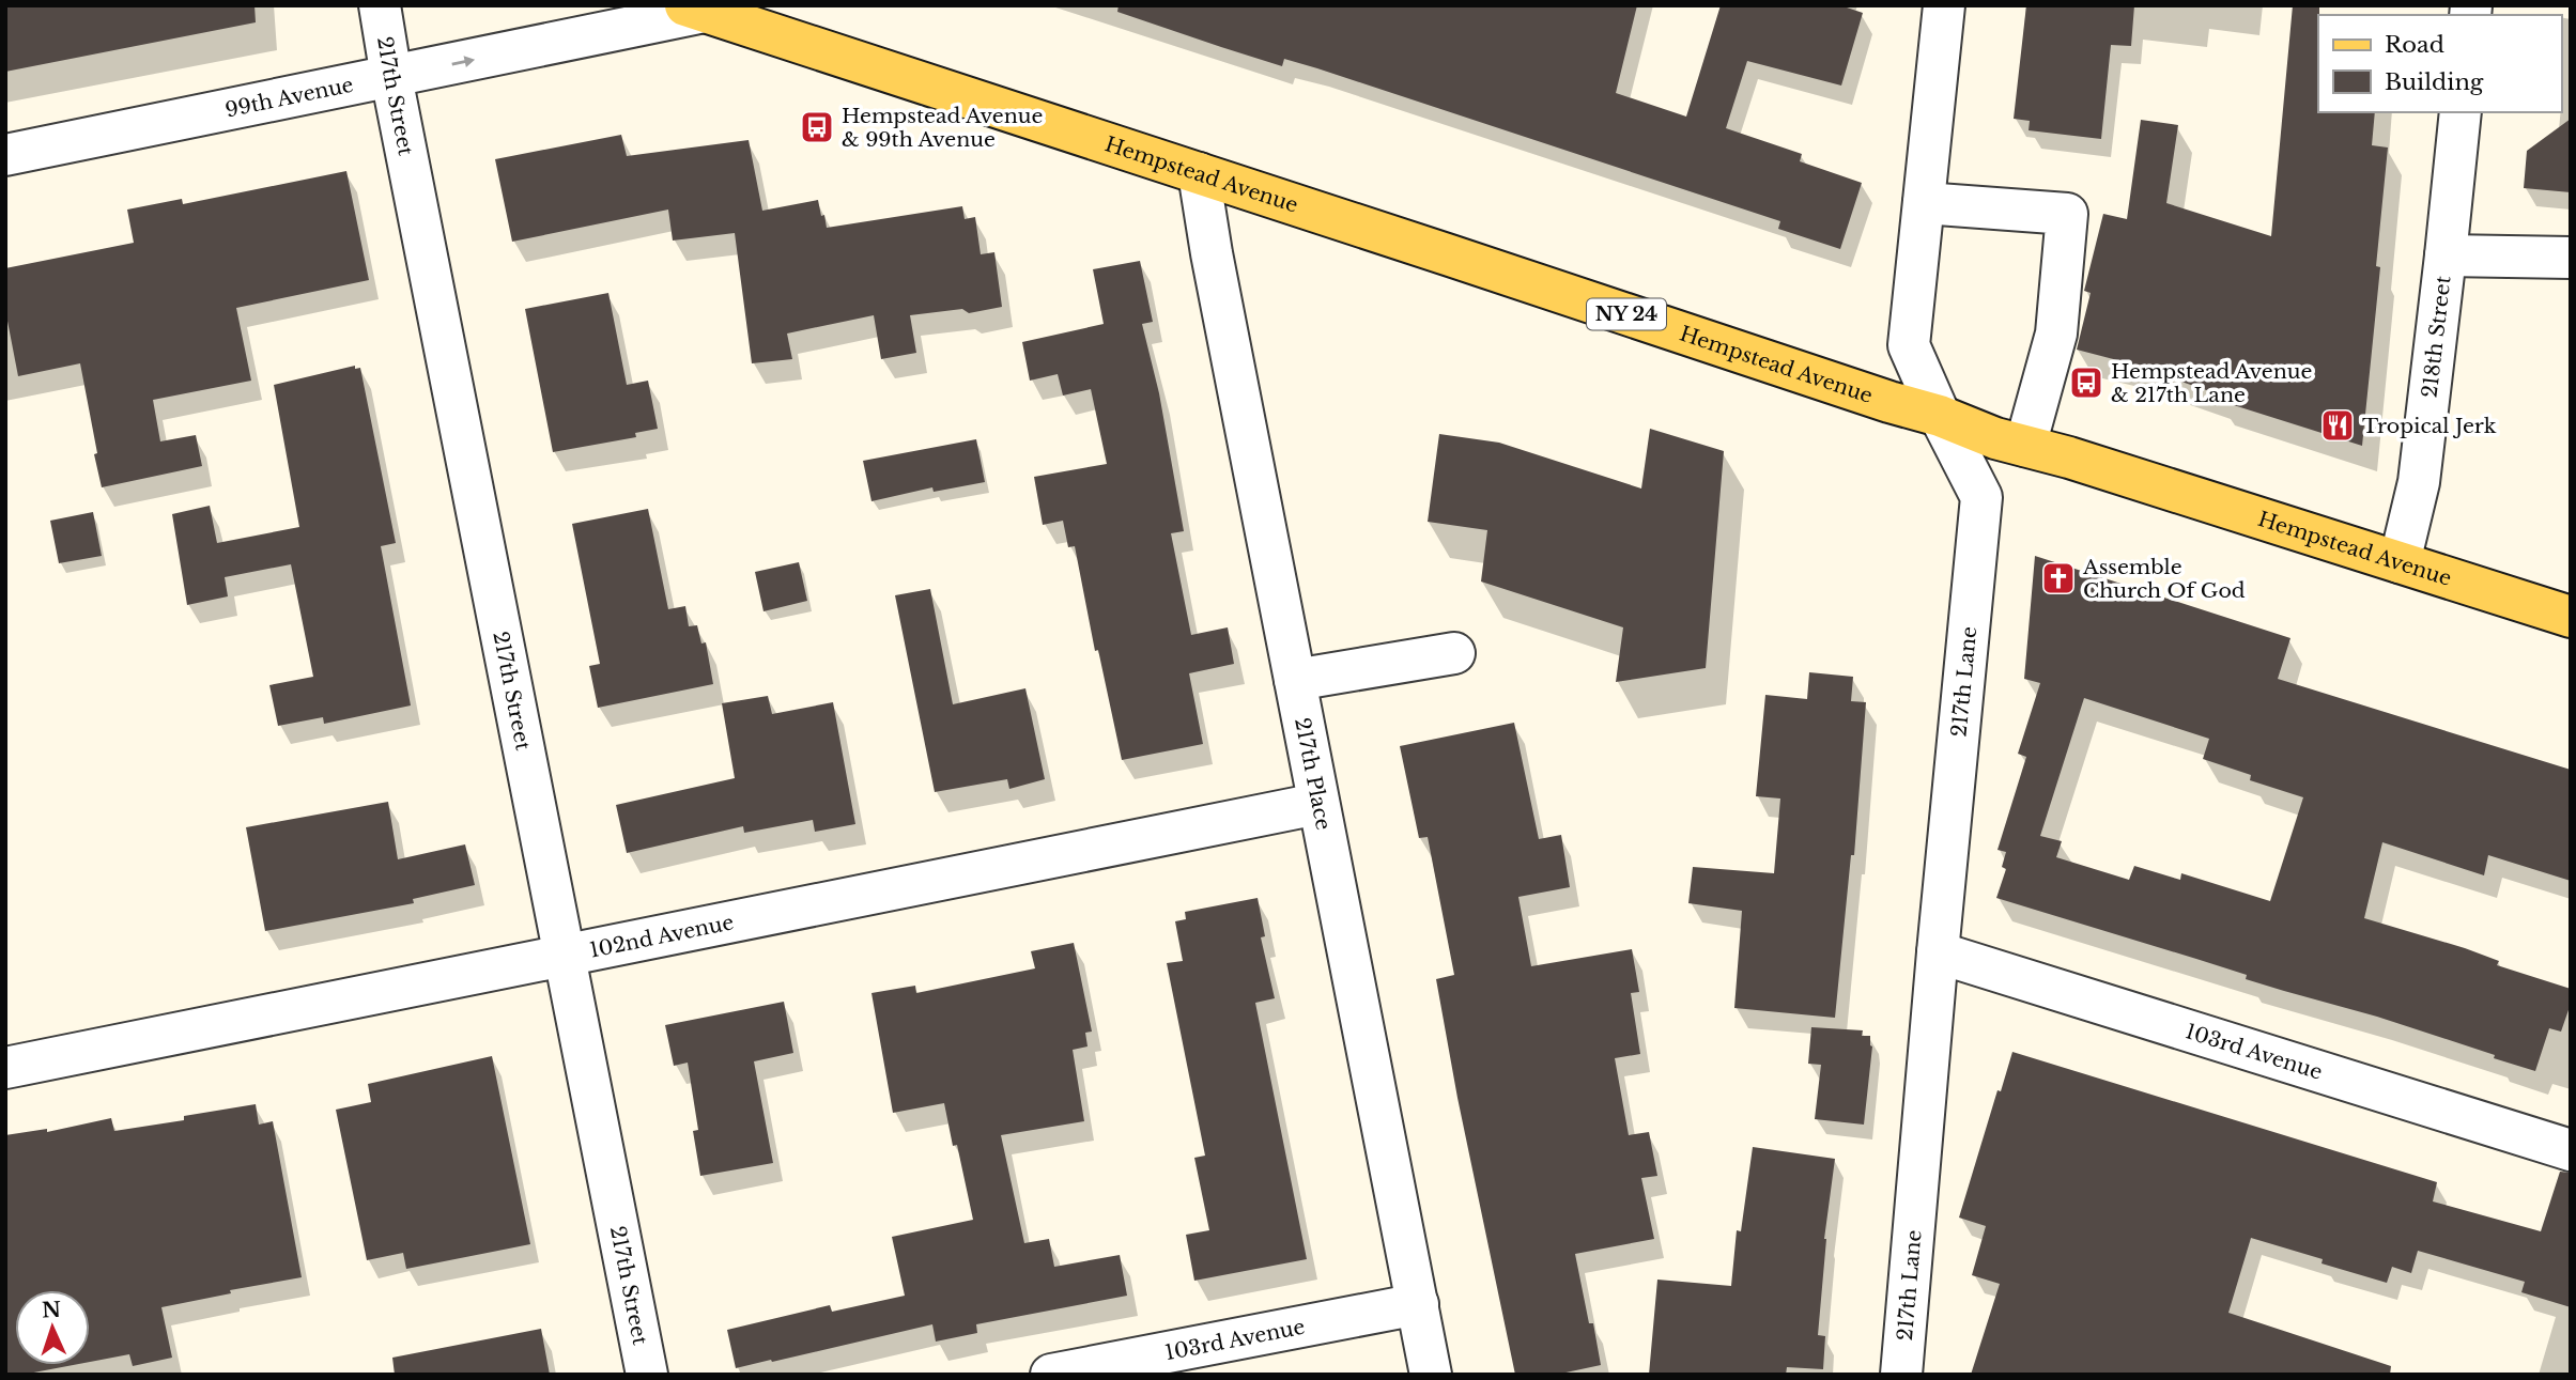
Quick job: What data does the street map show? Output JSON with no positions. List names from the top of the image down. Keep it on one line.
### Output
{"streets":{"main road":["Hempstead Avenue","NY 24"],"street":["217th Street","99th Avenue","218th Street","217th Lane","217th Place","102nd Avenue","103rd Avenue"]},"crossings":[["217th Street","99th Avenue"],["217th Street","102nd Avenue"],["99th Avenue","Hempstead Avenue"],["Hempstead Avenue","218th Street"],["Hempstead Avenue","217th Lane"],["Hempstead Avenue","217th Place"],["217th Lane","103rd Avenue"],["217th Place","102nd Avenue"],["217th Place","103rd Avenue"]],"one_way":["99th Avenue"],"places":{"bus stop":["Hempstead Avenue & 99th Avenue","Hempstead Avenue & 217th Lane"],"restaurant":["Tropical Jerk"],"church":["Assemble Church Of God"]},"legend":["Road","Building"],"north":"top"}
